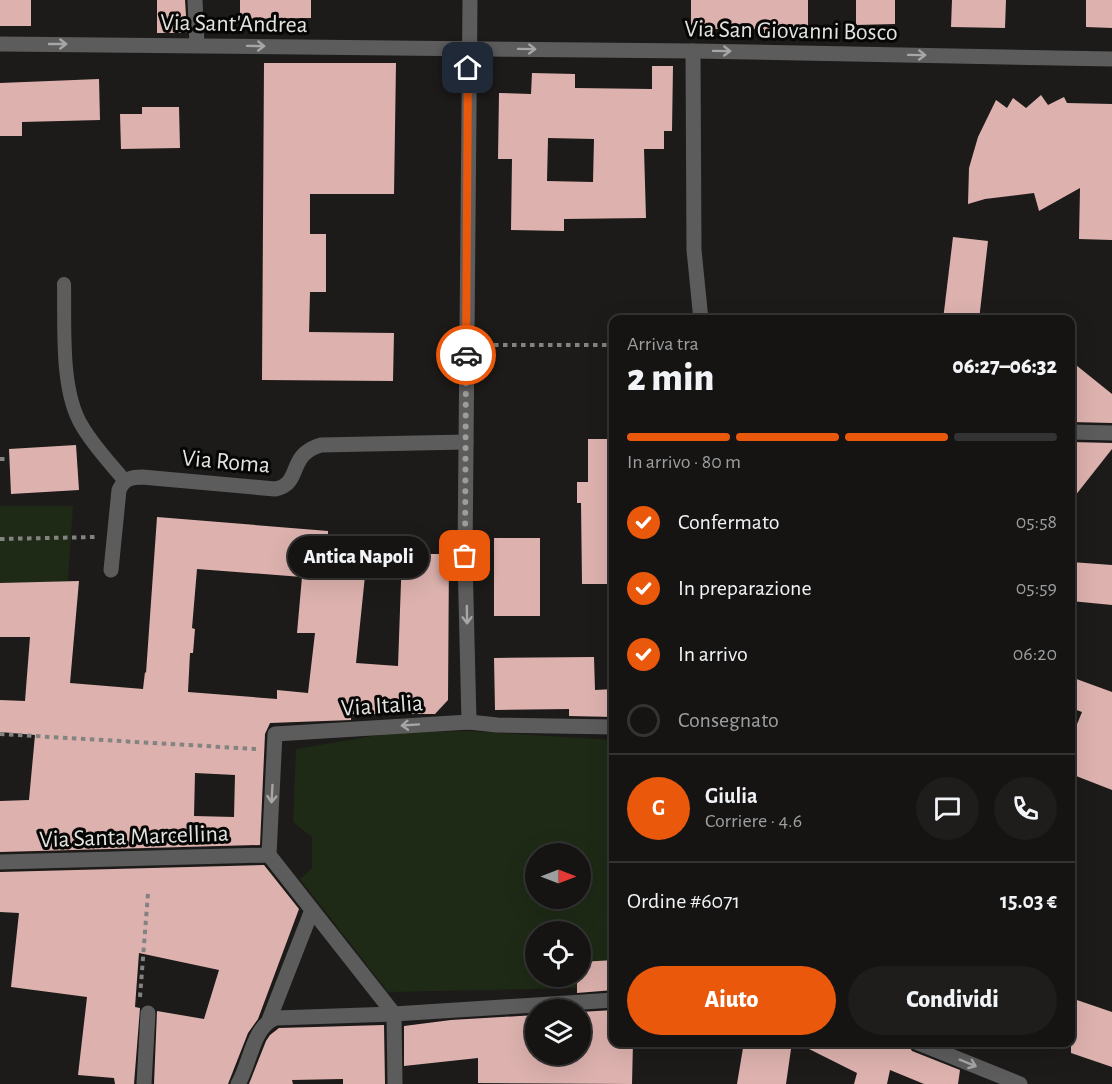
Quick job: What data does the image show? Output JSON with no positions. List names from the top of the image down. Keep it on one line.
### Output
{"streets":{"street":["Via Sant'Andrea","Via San Giovanni Bosco","Via Roma","Via Italia","Via Santa Marcellina"]},"crossings":[["Via Sant'Andrea","Via San Giovanni Bosco"]],"one_way":["Via Sant'Andrea","Via San Giovanni Bosco","Via Italia"],"places":["Antica Napoli"],"north":"right","page":{"heading":["2 min","Arriva tra","06:27–06:32"],"panel":["Giulia","Corriere · 4.6","Ordine #6071","15.03 €"],"bar":"In arrivo · 80 m","list":[["Confermato","05:58"],["In preparazione","05:59"],["In arrivo","06:20"],"Consegnato"],"bubble":"Antica Napoli","round":"G","buttons":["Aiuto","Condividi"]}}
